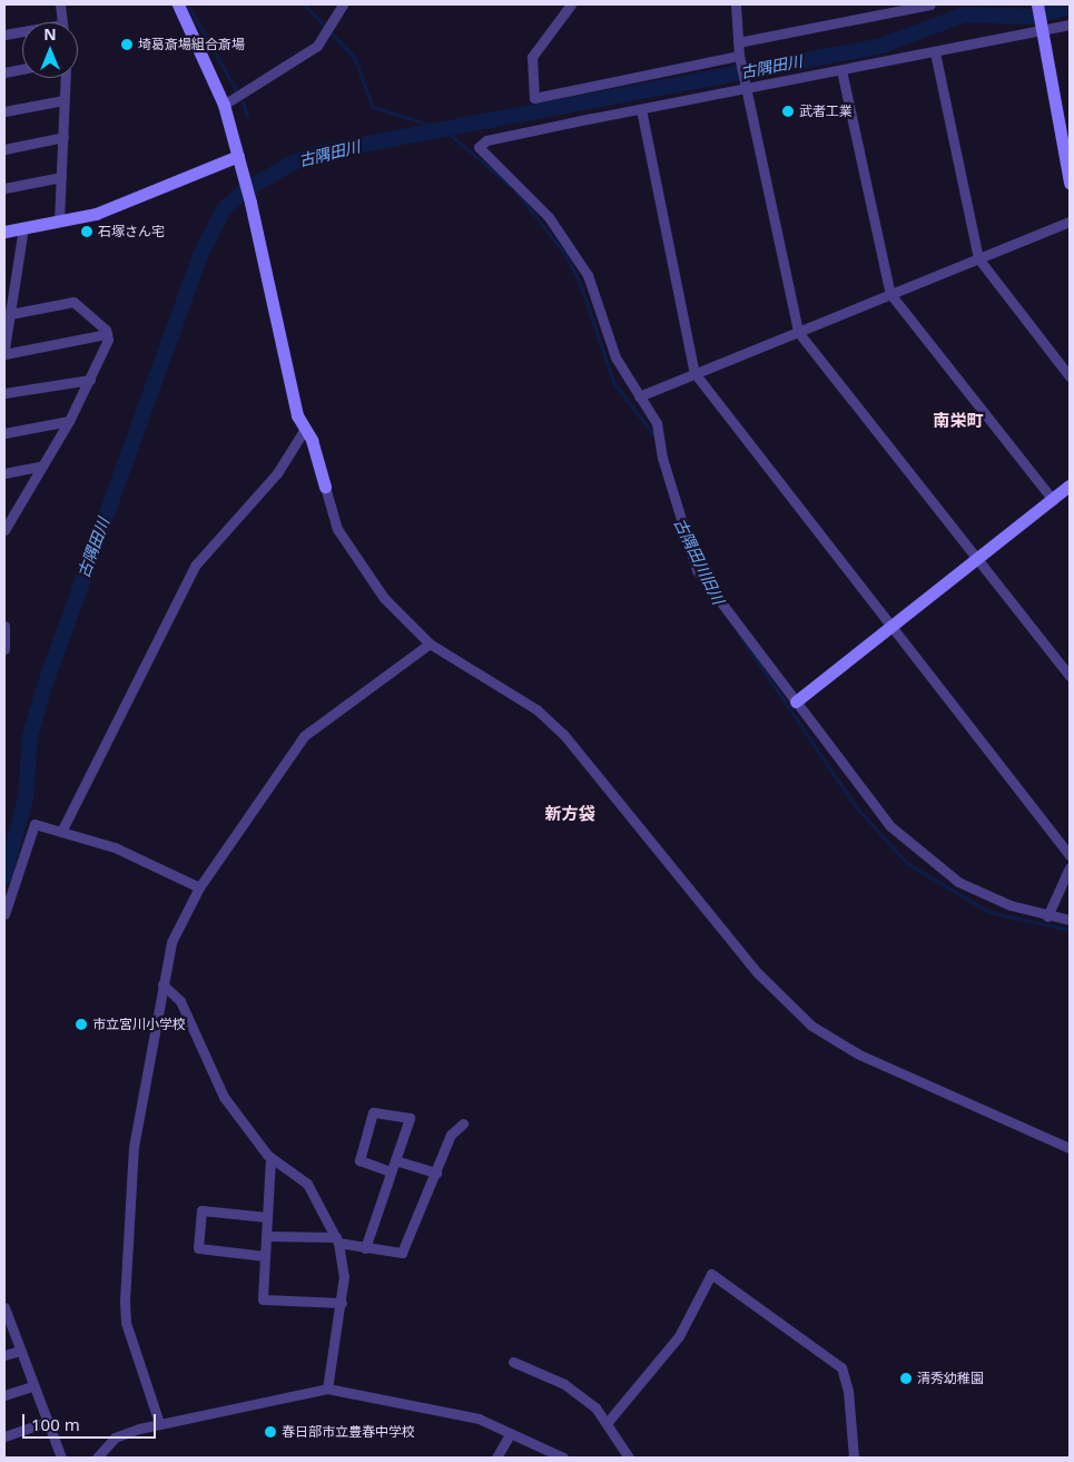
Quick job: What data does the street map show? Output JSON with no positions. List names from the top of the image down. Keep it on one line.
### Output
{"districts":["南栄町","新方袋"],"water":["古隅田川","古隅田川旧川"],"places":["埼葛斎場組合斎場","武者工業","石塚さん宅","市立宮川小学校","清秀幼稚園","春日部市立豊春中学校"],"scale_bar":"100 m","north":"top"}
